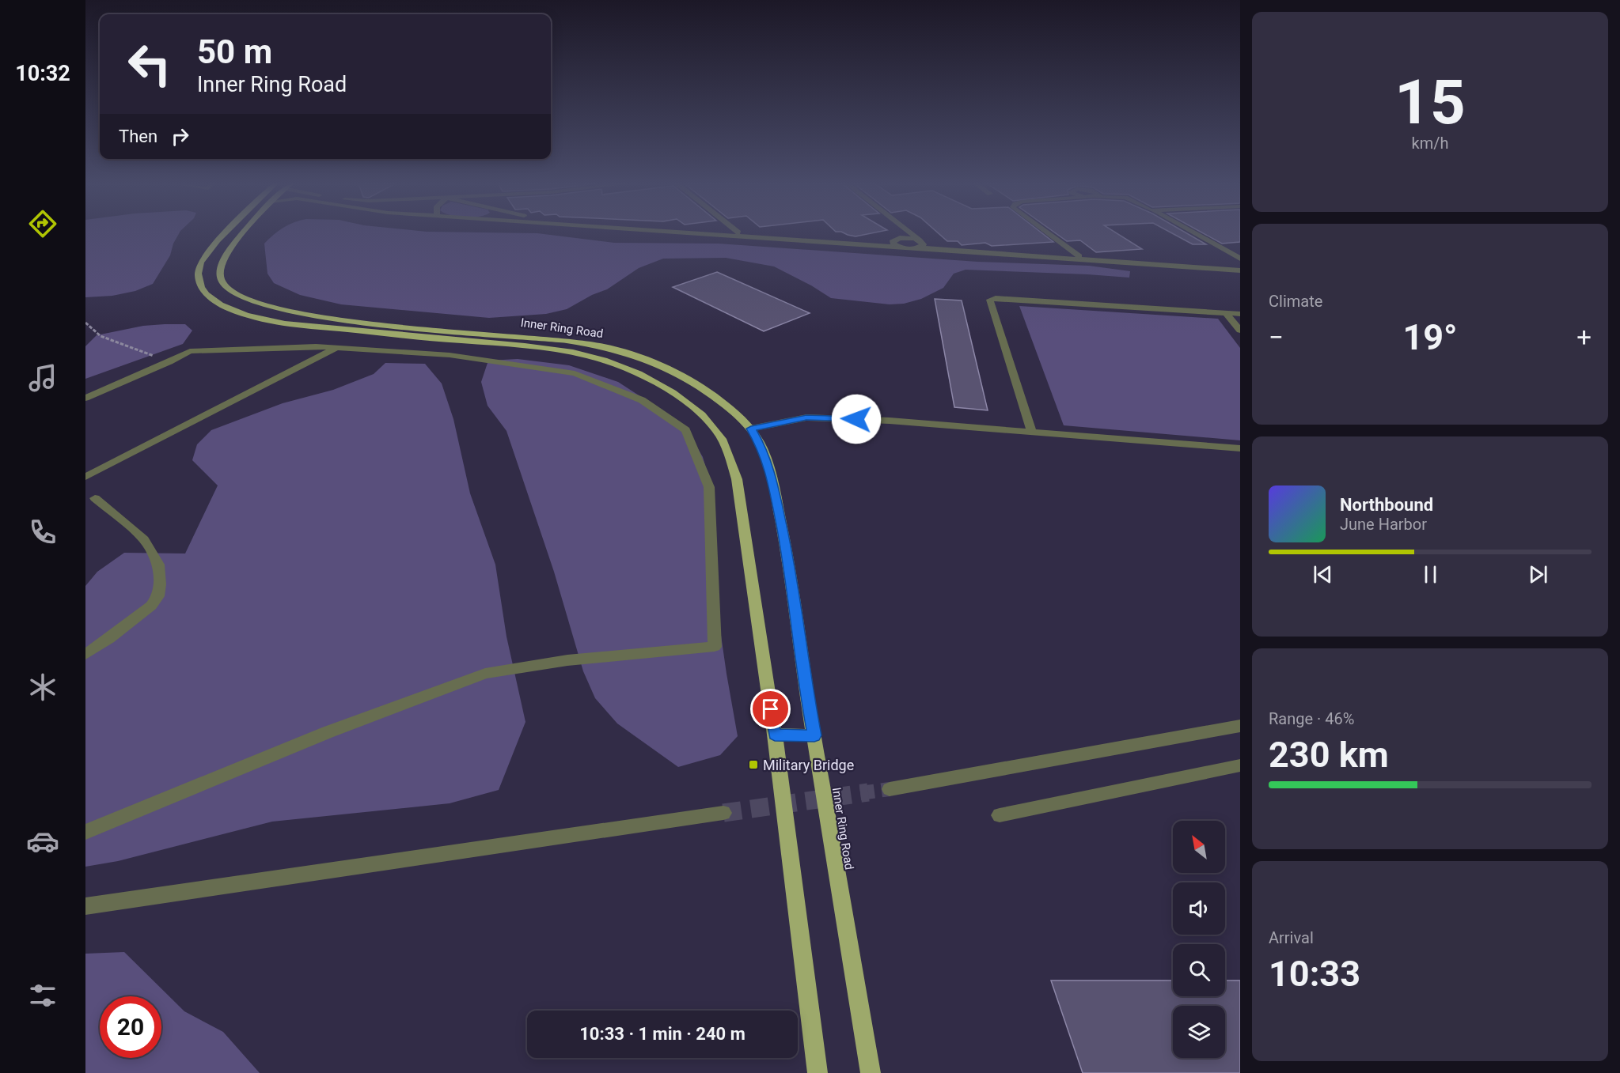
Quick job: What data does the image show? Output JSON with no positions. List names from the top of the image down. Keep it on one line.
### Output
{"streets":{"main road":["Inner Ring Road"]},"places":{"transit":["Military Bridge"]},"north":"top left","page":{"tabs":"10:32","tile":[["15","km/h"],"Climate",["Range · 46%","230 km"],["Arrival","10:33"]],"turn":["50 m","Inner Ring Road"],"then":"Then","heat":["−","19°","+"],"song":["Northbound","June Harbor"],"limit":"20","trip":"10:33 · 1 min · 240 m"}}
